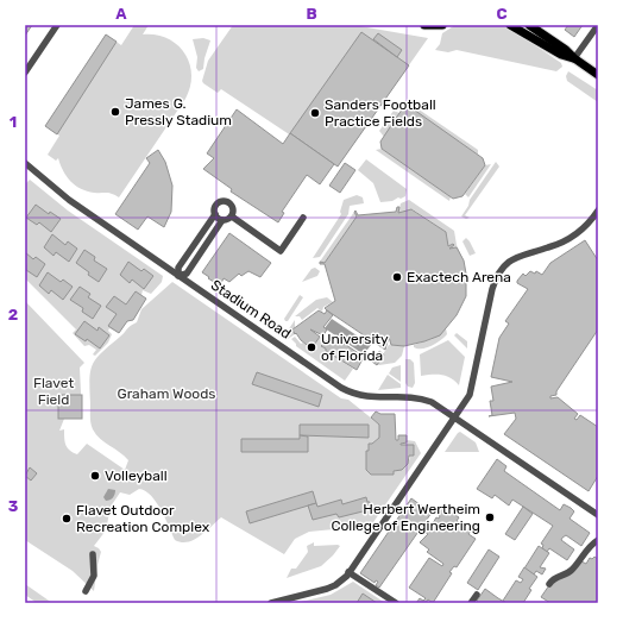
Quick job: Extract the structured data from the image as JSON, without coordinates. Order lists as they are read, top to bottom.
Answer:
{
  "streets": {
    "street": ["Stadium Road"]
  },
  "parks": ["Flavet Field", "Graham Woods"],
  "places": [
    "James G. Pressly Stadium",
    "Sanders Football Practice Fields",
    "Exactech Arena",
    "University of Florida",
    "Volleyball",
    "Herbert Wertheim College of Engineering",
    "Flavet Outdoor Recreation Complex"
  ],
  "grid": {
    "columns": ["A", "B", "C"],
    "rows": ["1", "2", "3"]
  }
}
